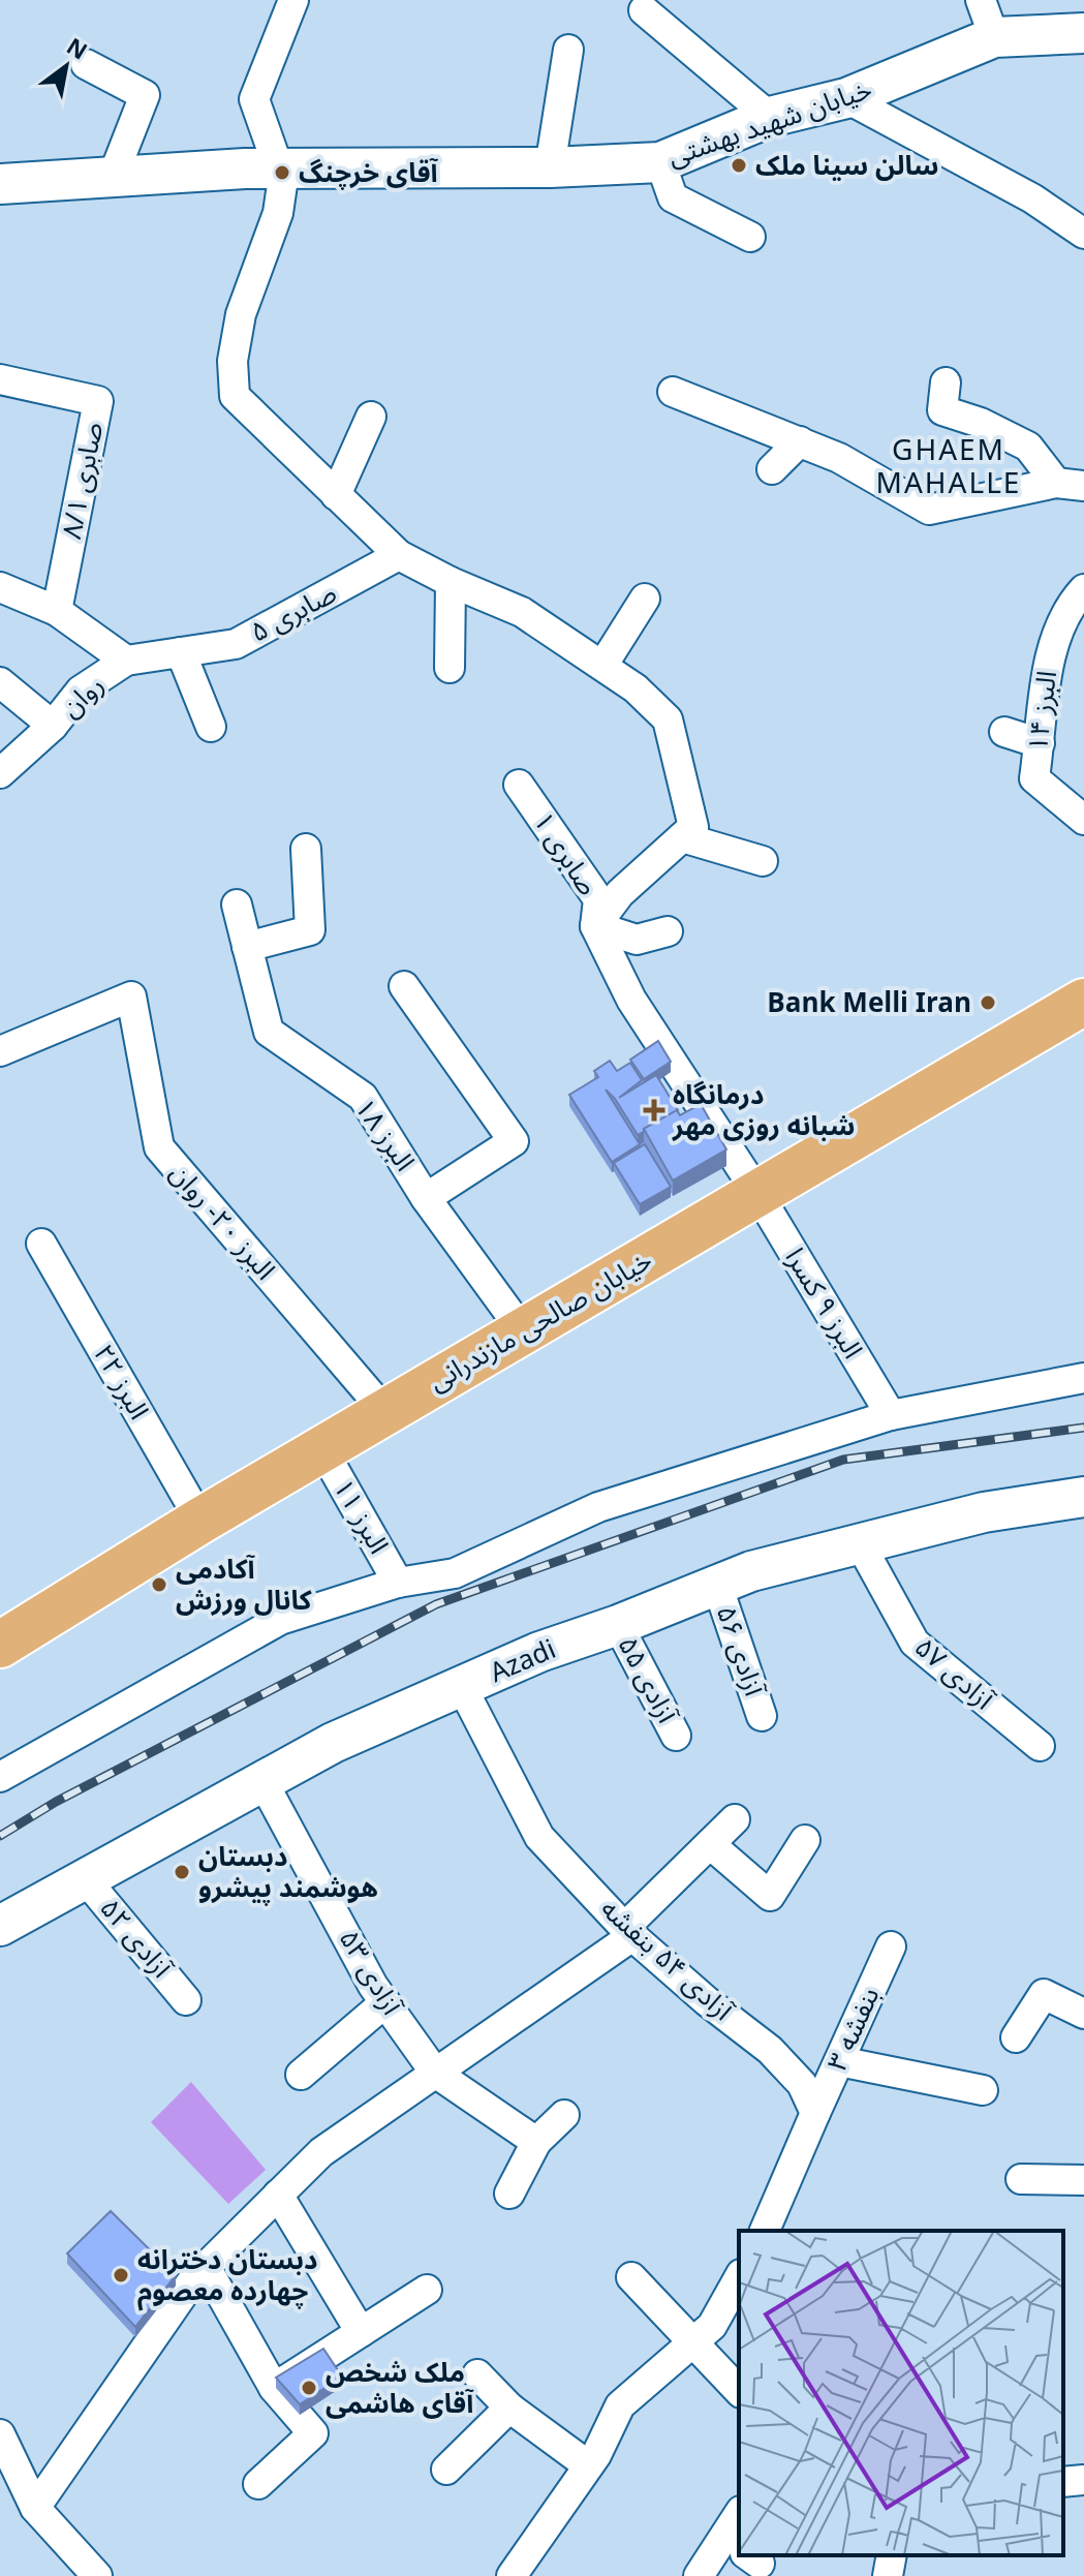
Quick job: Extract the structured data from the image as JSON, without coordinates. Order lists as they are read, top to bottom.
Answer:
{
  "streets": {
    "main road": ["خیابان شهید بهشتی", "خیابان صالحی مازندرانی", "Azadi"],
    "street": [
      "صابری ۸/۱",
      "صابری ۵",
      "روان",
      "البرز ۱۴",
      "صابری ۱",
      "البرز ۱۸",
      "البرز ۲۰- روان",
      "البرز ۹ کسرا",
      "البرز ۲۲",
      "البرز ۱۱",
      "آزادی ۵۶",
      "آزادی ۵۷",
      "آزادی ۵۵",
      "آزادی ۵۲",
      "آزادی ۵۴ بنفشه",
      "آزادی ۵۳",
      "بنفشه ۳"
    ]
  },
  "crossings": [
    ["صابری ۵", "روان"],
    ["صابری ۱", "البرز ۹ کسرا"],
    ["صابری ۱", "خیابان صالحی مازندرانی"],
    ["البرز ۱۸", "خیابان صالحی مازندرانی"],
    ["البرز ۲۰- روان", "خیابان صالحی مازندرانی"],
    ["البرز ۹ کسرا", "خیابان صالحی مازندرانی"],
    ["خیابان صالحی مازندرانی", "البرز ۲۲"],
    ["خیابان صالحی مازندرانی", "البرز ۱۱"],
    ["آزادی ۵۶", "Azadi"],
    ["Azadi", "آزادی ۵۷"],
    ["Azadi", "آزادی ۵۵"],
    ["Azadi", "آزادی ۵۲"],
    ["Azadi", "آزادی ۵۴ بنفشه"],
    ["Azadi", "آزادی ۵۳"],
    ["آزادی ۵۴ بنفشه", "بنفشه ۳"]
  ],
  "districts": ["GHAEM MAHALLE"],
  "places": {
    "other": [
      "سالن سینا ملک",
      "آقای خرچنگ",
      "Bank Melli Iran",
      "آکادمی کانال ورزش",
      "دبستان هوشمند پیشرو",
      "دبستان دخترانه چهارده معصوم",
      "ملک شخص آقای هاشمی"
    ],
    "health": ["درمانگاه شبانه روزی مهر"]
  },
  "north": "top right"
}
